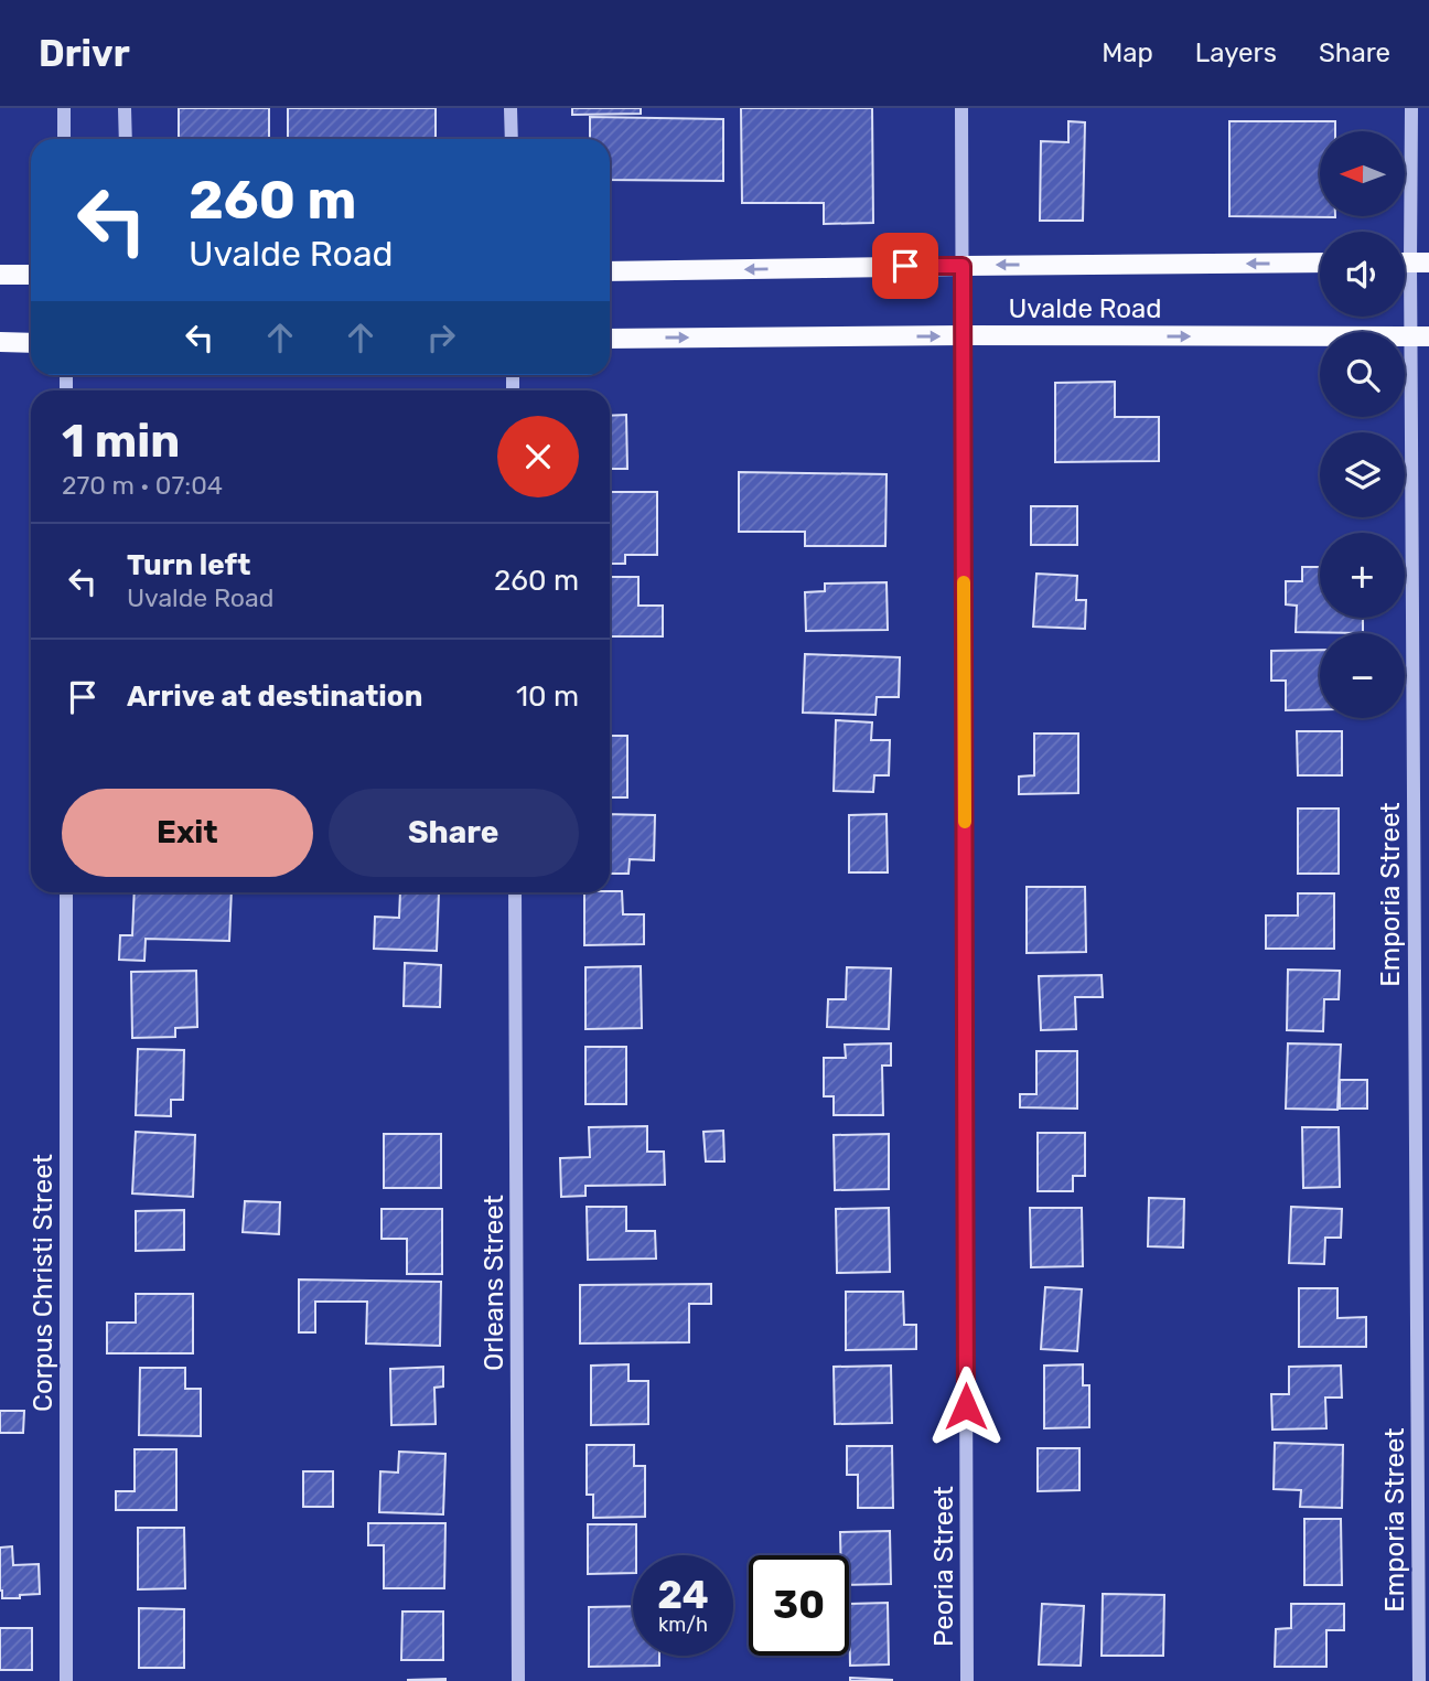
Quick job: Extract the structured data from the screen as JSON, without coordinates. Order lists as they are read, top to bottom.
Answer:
{
  "streets": {
    "main road": ["Uvalde Road"],
    "street": [
      "Emporia Street",
      "Corpus Christi Street",
      "Orleans Street",
      "Peoria Street"
    ]
  },
  "crossings": [
    ["Uvalde Road", "Emporia Street"],
    ["Uvalde Road", "Peoria Street"]
  ],
  "north": "left",
  "page": {
    "header": "Drivr",
    "nav": ["Map", "Layers", "Share"],
    "map_buttons": ["+", "−"],
    "turn": ["260 m", "Uvalde Road"],
    "heading": ["1 min", "270 m · 07:04"],
    "list": [
      {
        "name": "Turn left",
        "note": "Uvalde Road",
        "value": "260 m"
      },
      {
        "name": "Arrive at destination",
        "value": "10 m"
      }
    ],
    "buttons": ["Exit", "Share"],
    "speed": "24 km/h",
    "limit": "30"
  }
}
